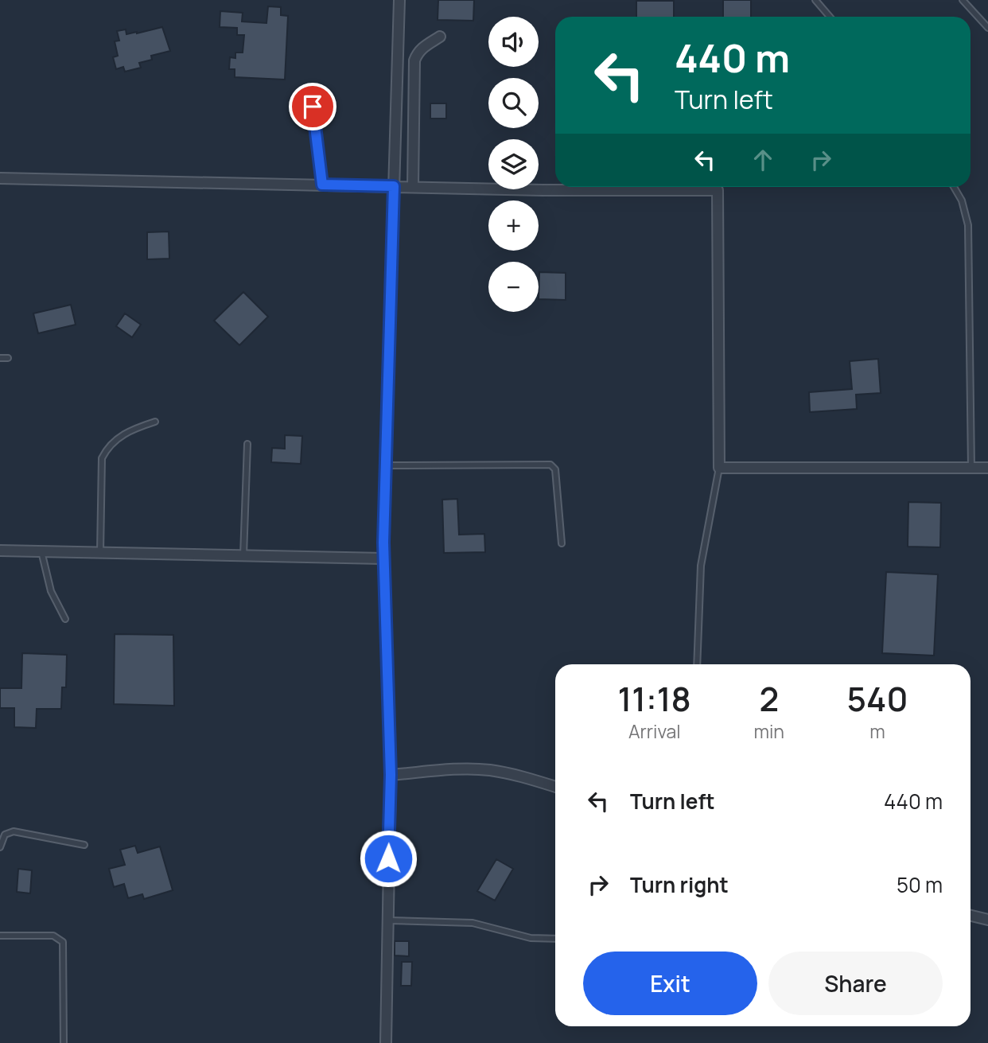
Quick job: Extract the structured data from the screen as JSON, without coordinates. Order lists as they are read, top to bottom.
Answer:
{
  "page": {
    "map_buttons": ["+", "−"],
    "turn": ["440 m", "Turn left"],
    "eta": [
      "11:18",
      "Arrival",
      "2",
      "min",
      "540",
      "m"
    ],
    "list": [
      {
        "name": "Turn left",
        "value": "440 m"
      },
      {
        "name": "Turn right",
        "value": "50 m"
      }
    ],
    "buttons": ["Exit", "Share"]
  }
}
